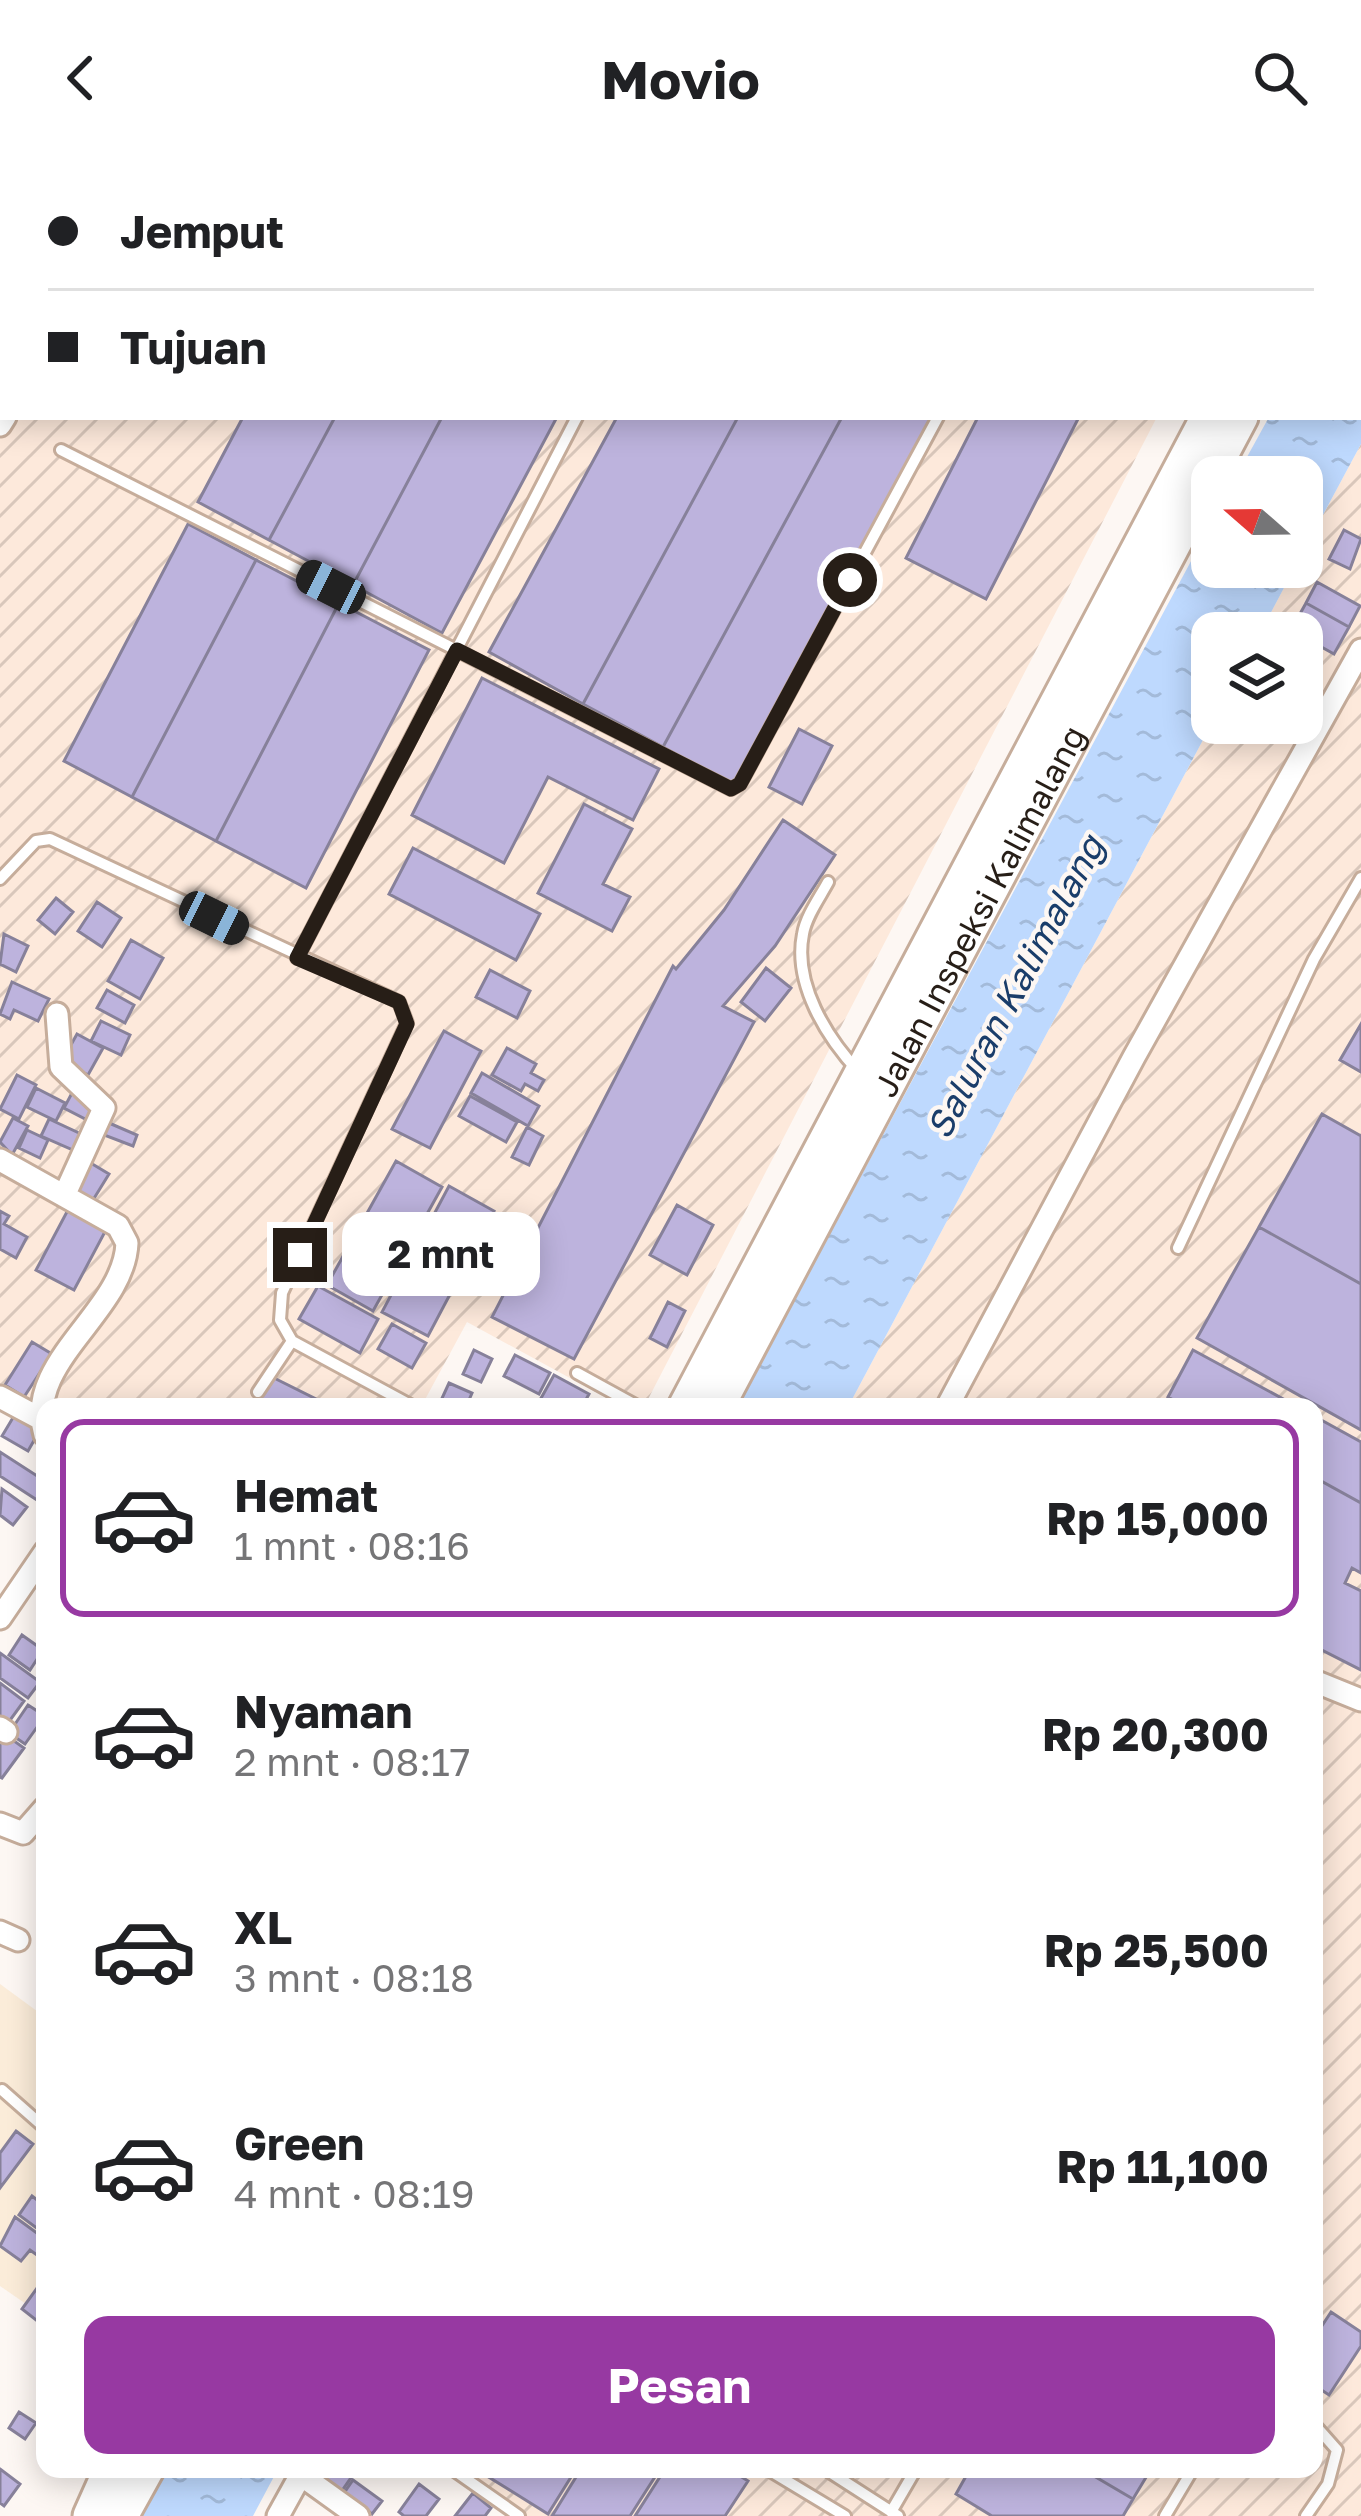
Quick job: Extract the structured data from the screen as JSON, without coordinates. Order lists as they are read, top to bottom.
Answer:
{
  "streets": {
    "main road": ["Jalan Inspeksi Kalimalang"]
  },
  "water": ["Saluran Kalimalang"],
  "north": "left",
  "page": {
    "header": "Movio",
    "banner": ["Jemput", "Tujuan"],
    "bubble": "2 mnt",
    "list": [
      {
        "name": "Hemat",
        "note": "1 mnt · 08:16",
        "value": "Rp 15,000"
      },
      {
        "name": "Nyaman",
        "note": "2 mnt · 08:17",
        "value": "Rp 20,300"
      },
      {
        "name": "XL",
        "note": "3 mnt · 08:18",
        "value": "Rp 25,500"
      },
      {
        "name": "Green",
        "note": "4 mnt · 08:19",
        "value": "Rp 11,100"
      }
    ],
    "buttons": "Pesan"
  }
}
